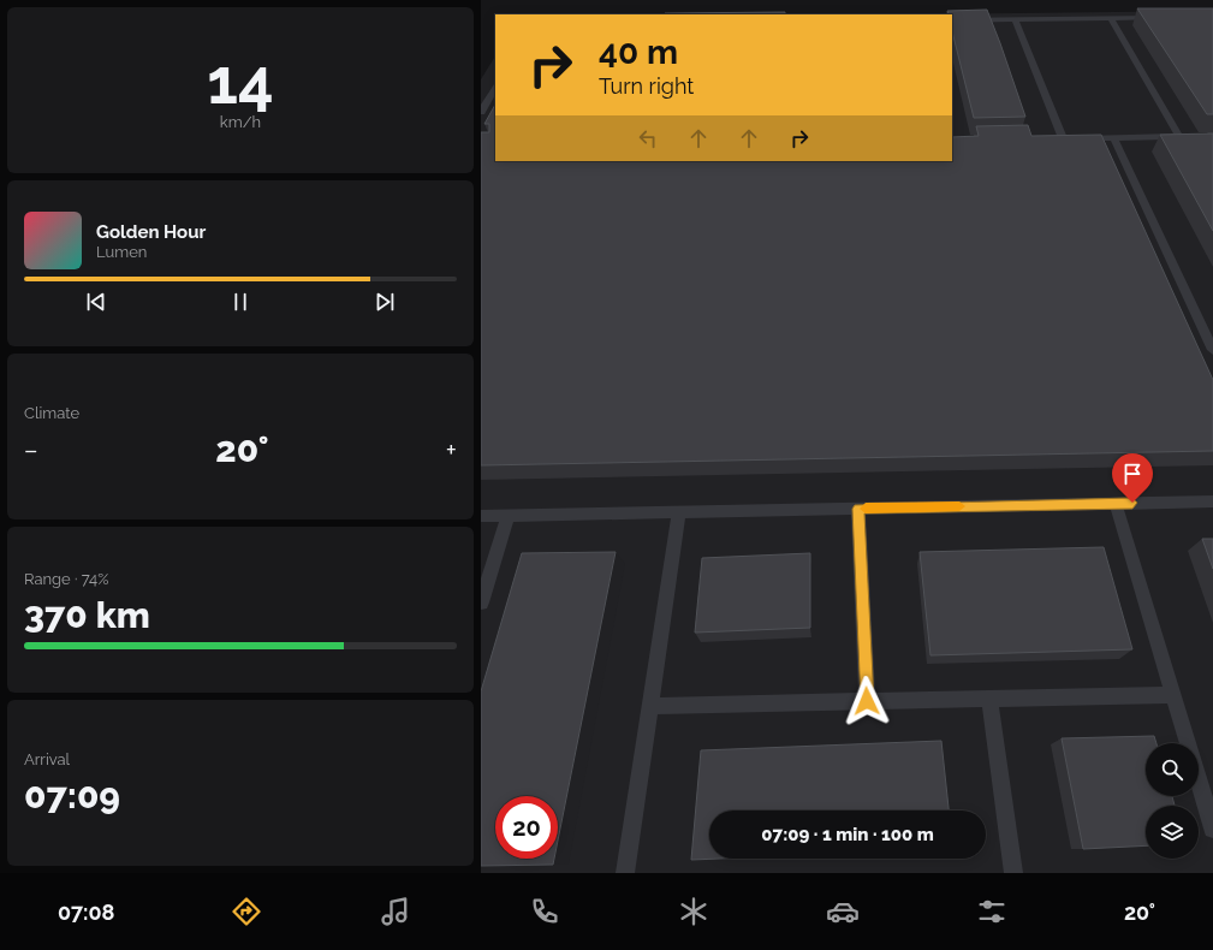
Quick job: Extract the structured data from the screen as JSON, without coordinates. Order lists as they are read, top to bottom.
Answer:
{
  "page": {
    "tile": [
      ["14", "km/h"],
      "Climate",
      ["Range · 74%", "370 km"],
      ["Arrival", "07:09"]
    ],
    "turn": ["40 m", "Turn right"],
    "song": ["Golden Hour", "Lumen"],
    "heat": ["−", "20°", "+"],
    "limit": "20",
    "trip": "07:09 · 1 min · 100 m",
    "tabs": ["07:08", "20°"]
  }
}
